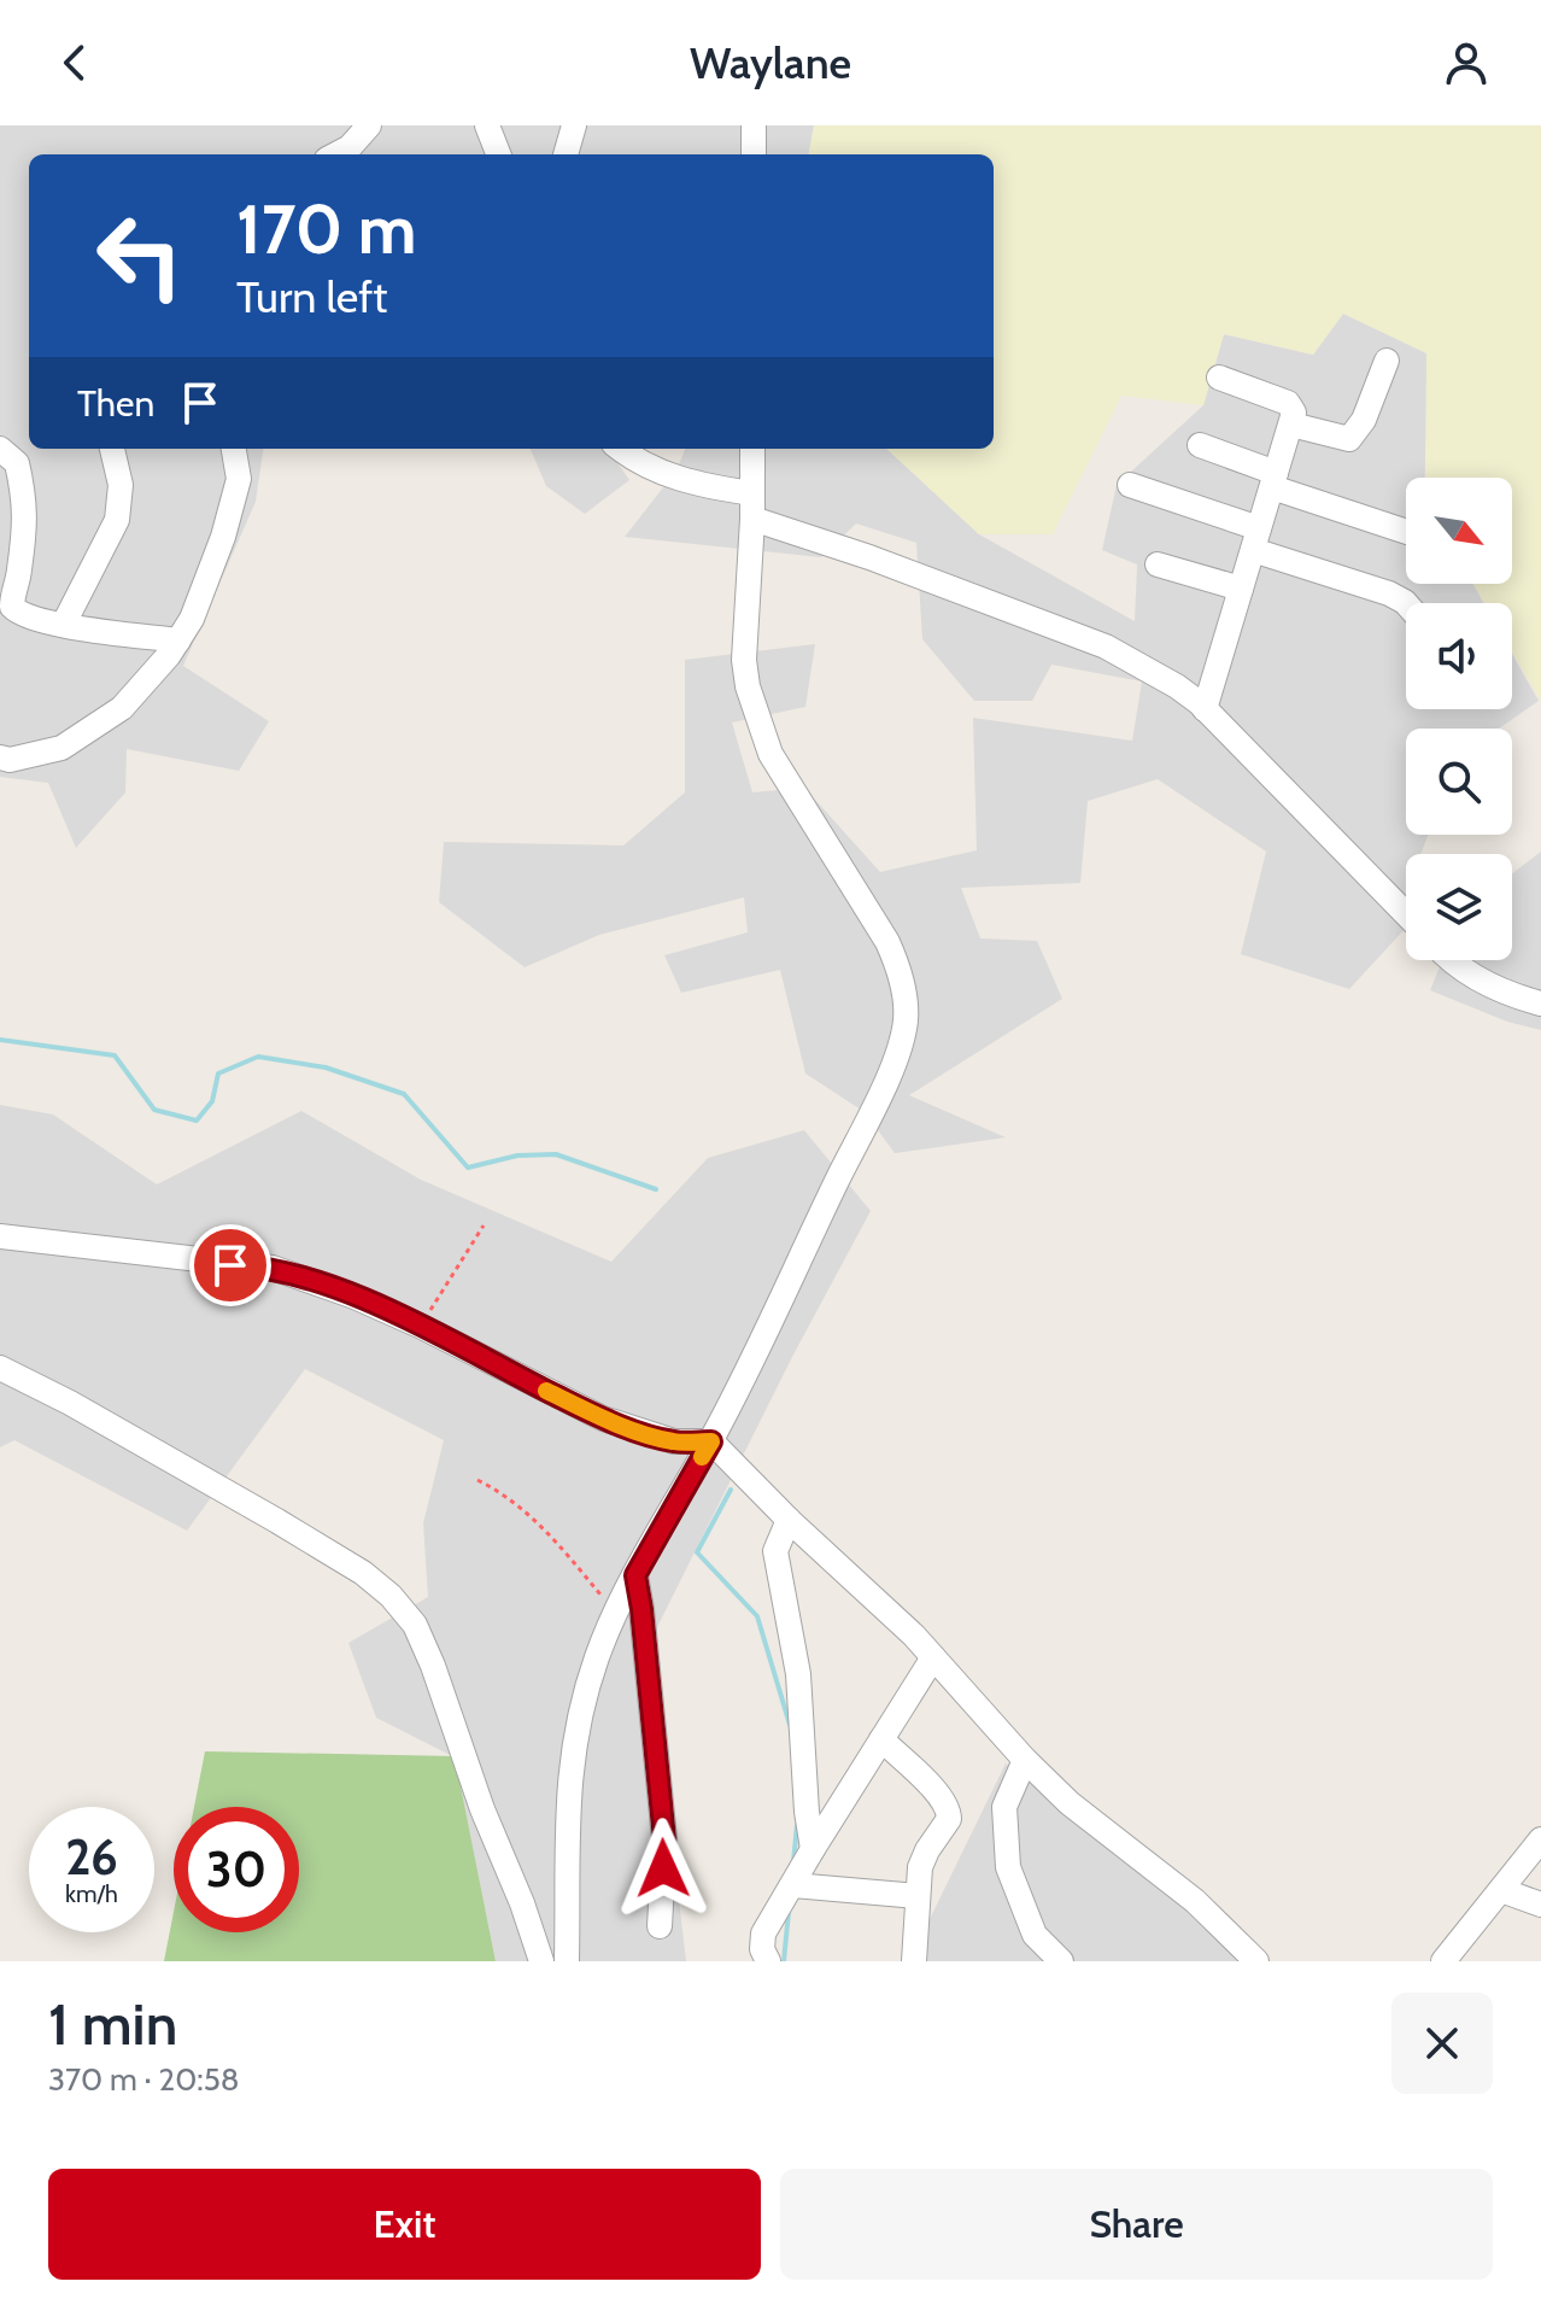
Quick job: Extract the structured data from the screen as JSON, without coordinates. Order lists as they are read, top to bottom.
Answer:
{
  "north": "bottom right",
  "page": {
    "header": "Waylane",
    "turn": ["170 m", "Turn left"],
    "then": "Then",
    "speed": "26 km/h",
    "limit": "30",
    "heading": ["1 min", "370 m · 20:58"],
    "buttons": ["Exit", "Share"]
  }
}
